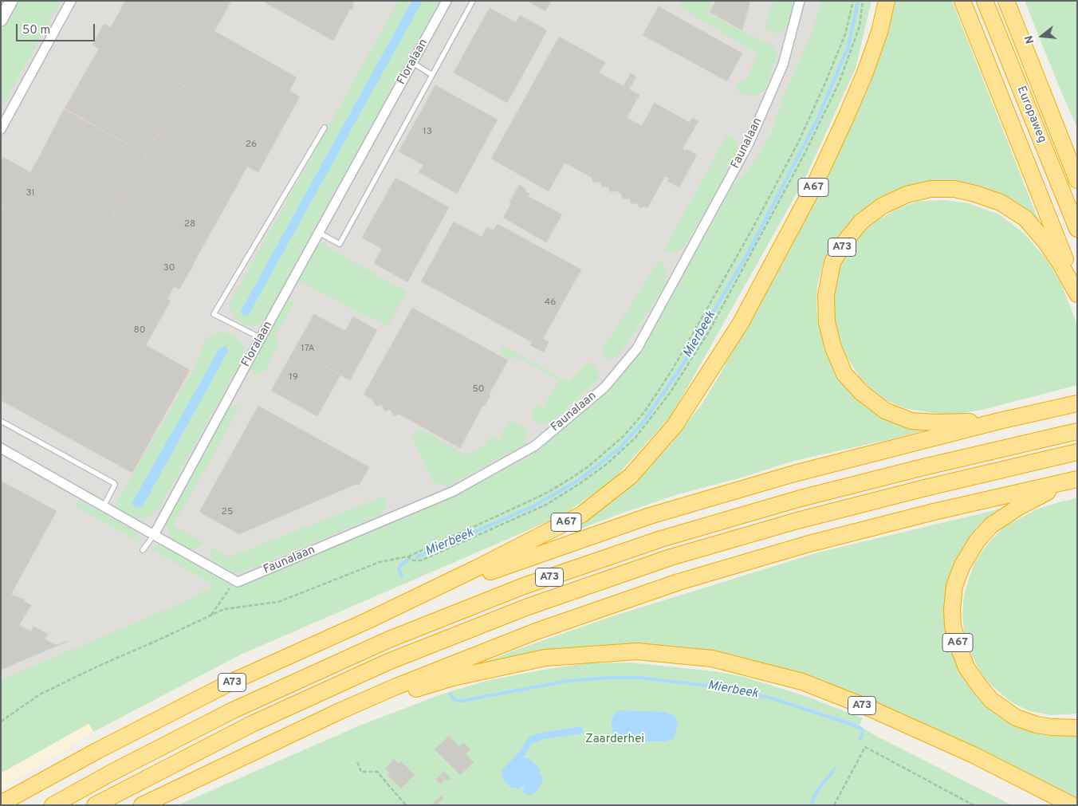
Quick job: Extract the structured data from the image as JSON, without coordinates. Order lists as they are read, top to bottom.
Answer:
{
  "streets": {
    "highway": ["Europaweg", "A67", "A73"],
    "street": ["Floralaan", "Faunalaan"]
  },
  "crossings": [
    ["A67", "A73"]
  ],
  "water": ["Mierbeek"],
  "parks": ["Zaarderhei"],
  "house_numbers": [
    "13",
    "26",
    "31",
    "28",
    "30",
    "46",
    "80",
    "17A",
    "19",
    "50",
    "25"
  ],
  "scale_bar": "50 m",
  "north": "left"
}
